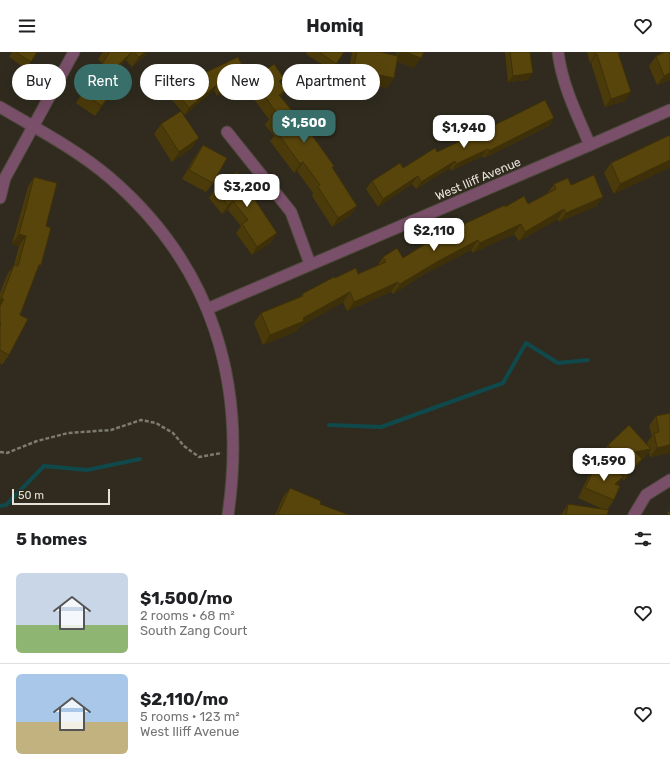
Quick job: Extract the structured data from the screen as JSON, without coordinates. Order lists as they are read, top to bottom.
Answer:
{
  "streets": {
    "street": ["West Iliff Avenue"]
  },
  "scale_bar": "50 m",
  "page": {
    "header": "Homiq",
    "chip": [
      "Buy",
      "Rent",
      "Filters",
      "New",
      "Apartment"
    ],
    "price": [
      "$1,500",
      "$1,940",
      "$3,200",
      "$2,110",
      "$1,590"
    ],
    "scale": "50 m",
    "heading": "5 homes",
    "list": [
      {
        "name": "$1,500/mo",
        "note": "2 rooms · 68 m² · South Zang Court"
      },
      {
        "name": "$2,110/mo",
        "note": "5 rooms · 123 m² · West Iliff Avenue"
      }
    ]
  }
}
